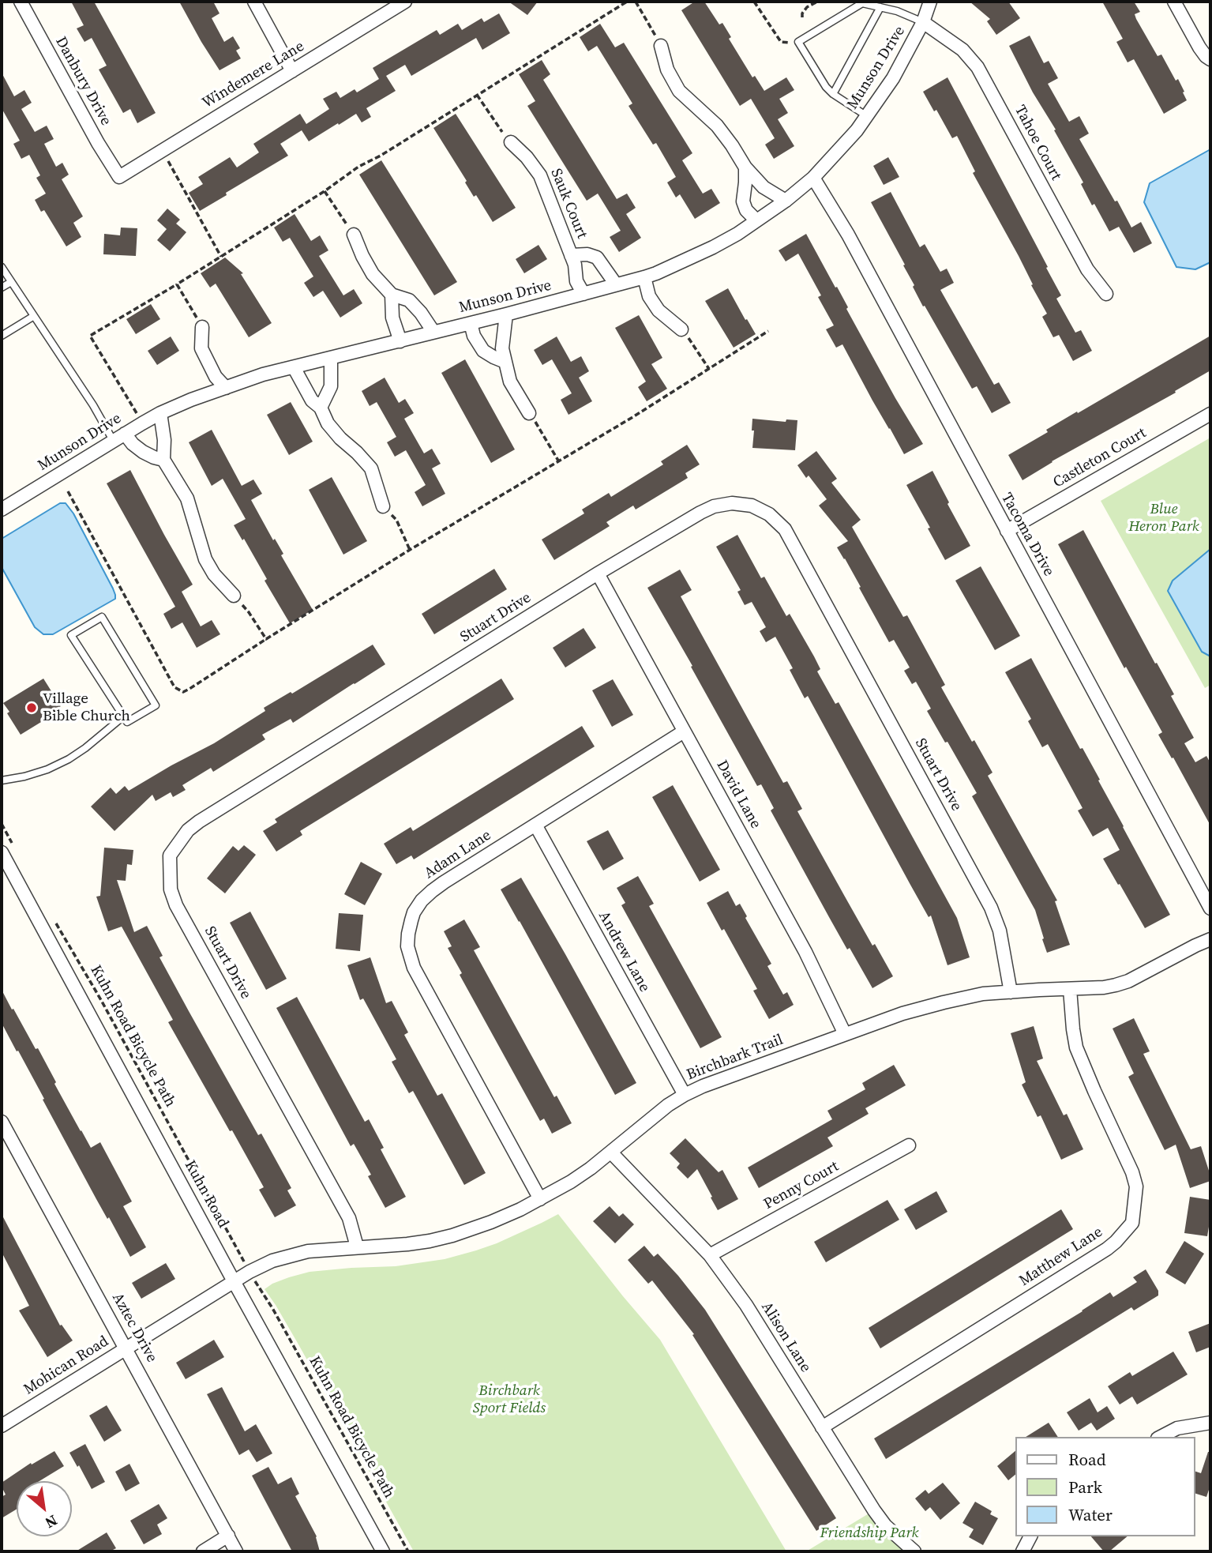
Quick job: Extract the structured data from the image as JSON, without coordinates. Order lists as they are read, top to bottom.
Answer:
{
  "streets": {
    "street": [
      "Munson Drive",
      "Windemere Lane",
      "Danbury Drive",
      "Tahoe Court",
      "Sauk Court",
      "Castleton Court",
      "Tacoma Drive",
      "Stuart Drive",
      "David Lane",
      "Adam Lane",
      "Andrew Lane",
      "Birchbark Trail",
      "Penny Court",
      "Kuhn Road",
      "Matthew Lane",
      "Aztec Drive",
      "Alison Lane",
      "Mohican Road"
    ],
    "path": ["Kuhn Road Bicycle Path"]
  },
  "crossings": [
    ["Munson Drive", "Tahoe Court"],
    ["Munson Drive", "Sauk Court"],
    ["Munson Drive", "Tacoma Drive"],
    ["Windemere Lane", "Danbury Drive"],
    ["Castleton Court", "Tacoma Drive"],
    ["Stuart Drive", "David Lane"],
    ["Stuart Drive", "Birchbark Trail"],
    ["David Lane", "Adam Lane"],
    ["David Lane", "Birchbark Trail"],
    ["Adam Lane", "Andrew Lane"],
    ["Adam Lane", "Birchbark Trail"],
    ["Andrew Lane", "Birchbark Trail"],
    ["Birchbark Trail", "Kuhn Road"],
    ["Birchbark Trail", "Matthew Lane"],
    ["Birchbark Trail", "Alison Lane"],
    ["Birchbark Trail", "Mohican Road"],
    ["Penny Court", "Alison Lane"],
    ["Kuhn Road", "Mohican Road"],
    ["Matthew Lane", "Alison Lane"],
    ["Aztec Drive", "Mohican Road"]
  ],
  "parks": ["Blue Heron Park", "Birchbark Sport Fields", "Friendship Park"],
  "places": ["Village Bible Church"],
  "legend": ["Road", "Park", "Water"],
  "north": "bottom right"
}
